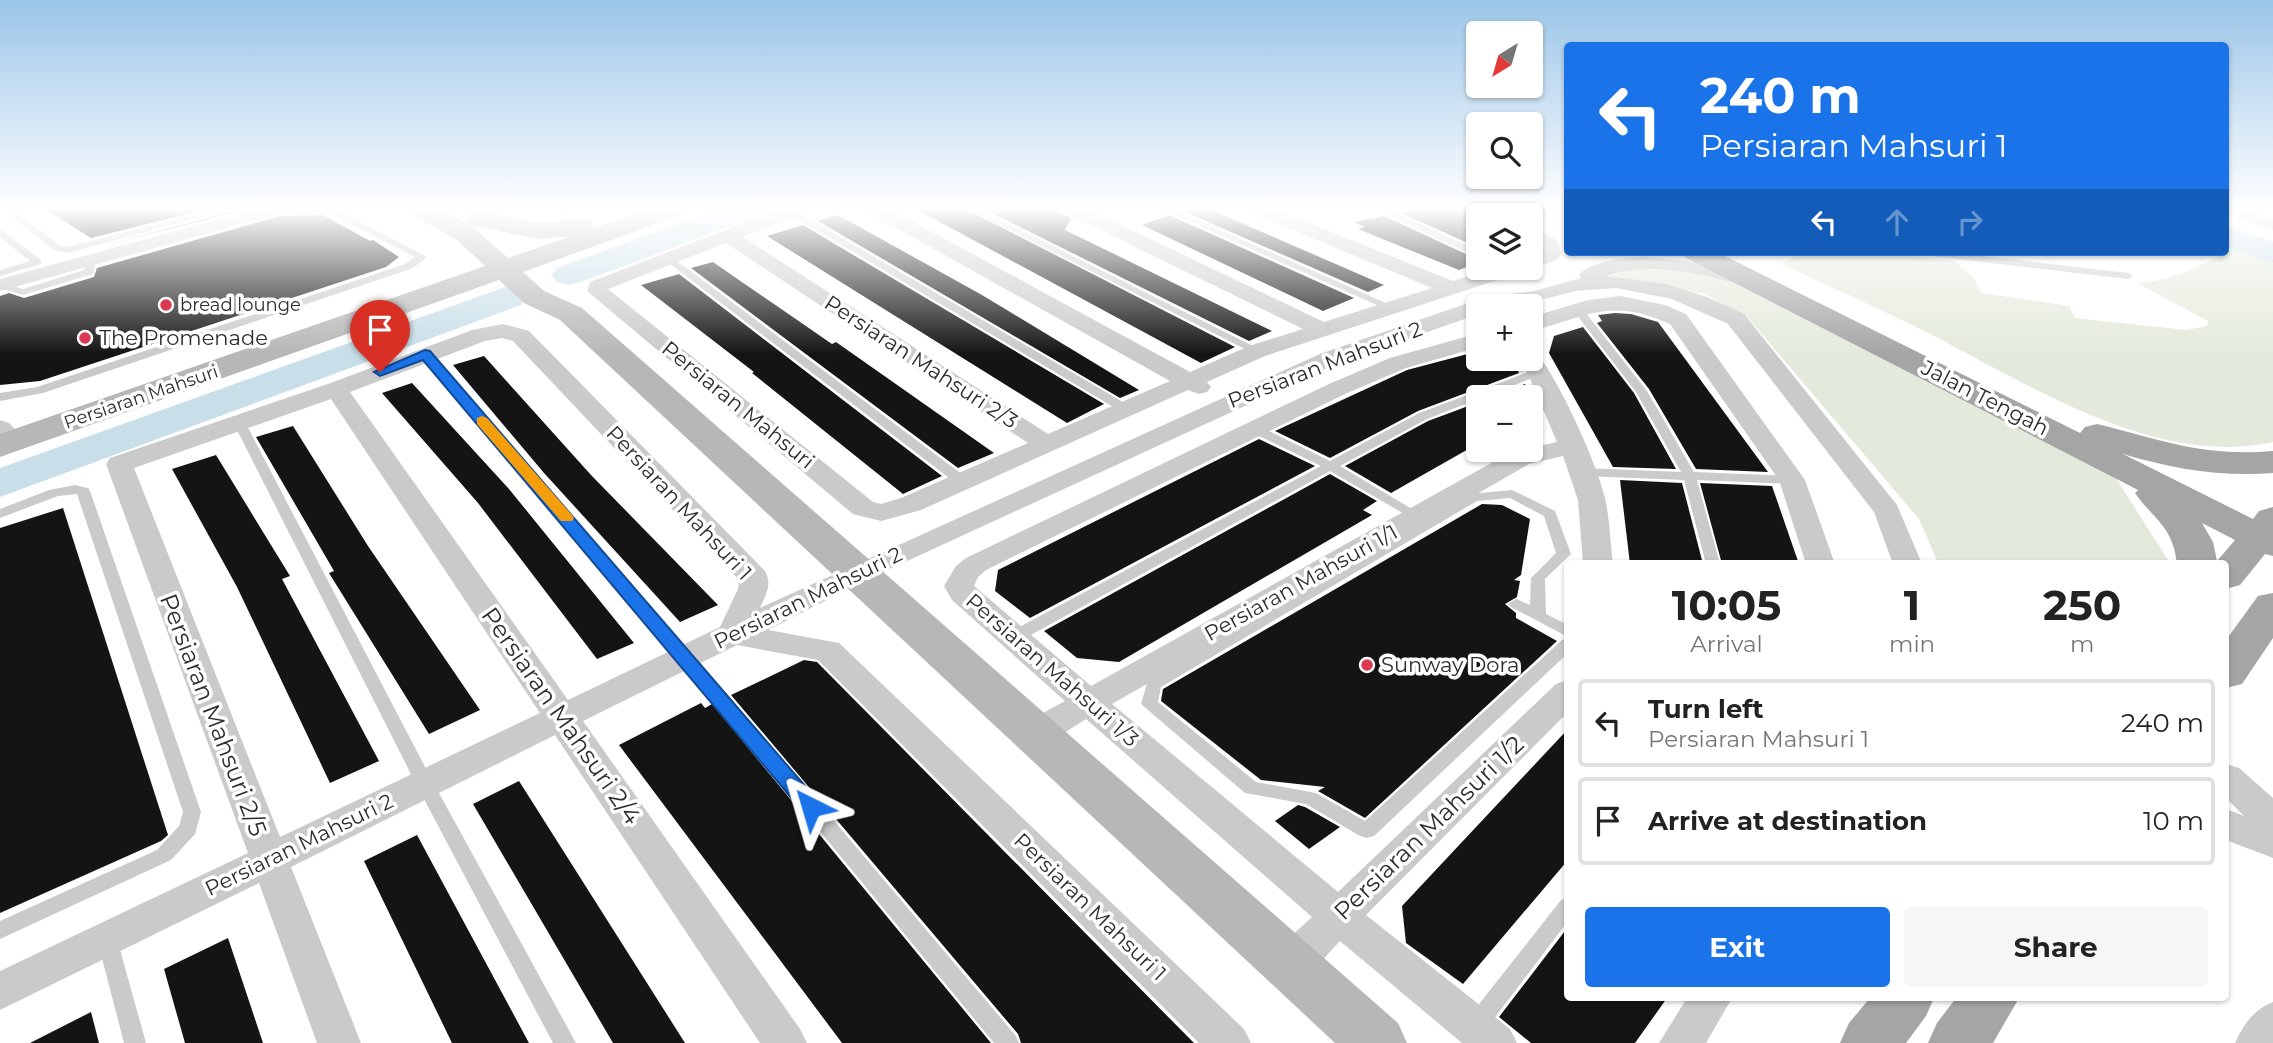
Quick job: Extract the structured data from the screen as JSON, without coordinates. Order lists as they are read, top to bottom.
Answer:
{
  "streets": {
    "main road": ["Jalan Tengah"],
    "street": [
      "Persiaran Mahsuri 2/3",
      "Persiaran Mahsuri 2",
      "Persiaran Mahsuri",
      "Persiaran Mahsuri 1",
      "Persiaran Mahsuri 1/1",
      "Persiaran Mahsuri 1/3",
      "Persiaran Mahsuri 2/5",
      "Persiaran Mahsuri 2/4",
      "Persiaran Mahsuri 1/2"
    ]
  },
  "crossings": [
    ["Persiaran Mahsuri 2", "Persiaran Mahsuri 1"],
    ["Persiaran Mahsuri 2", "Persiaran Mahsuri 2/5"],
    ["Persiaran Mahsuri 2", "Persiaran Mahsuri 2/4"],
    ["Persiaran Mahsuri 1", "Persiaran Mahsuri 2/5"],
    ["Persiaran Mahsuri 1", "Persiaran Mahsuri 2/4"],
    ["Persiaran Mahsuri 1/1", "Persiaran Mahsuri 1/3"],
    ["Persiaran Mahsuri 1/3", "Persiaran Mahsuri 1/2"]
  ],
  "places": ["bread lounge", "The Promenade", "Sunway Dora"],
  "north": "bottom left",
  "page": {
    "map_buttons": ["+", "−"],
    "turn": ["240 m", "Persiaran Mahsuri 1"],
    "eta": [
      "10:05",
      "Arrival",
      "1",
      "min",
      "250",
      "m"
    ],
    "list": [
      {
        "name": "Turn left",
        "note": "Persiaran Mahsuri 1",
        "value": "240 m"
      },
      {
        "name": "Arrive at destination",
        "value": "10 m"
      }
    ],
    "buttons": ["Exit", "Share"]
  }
}
